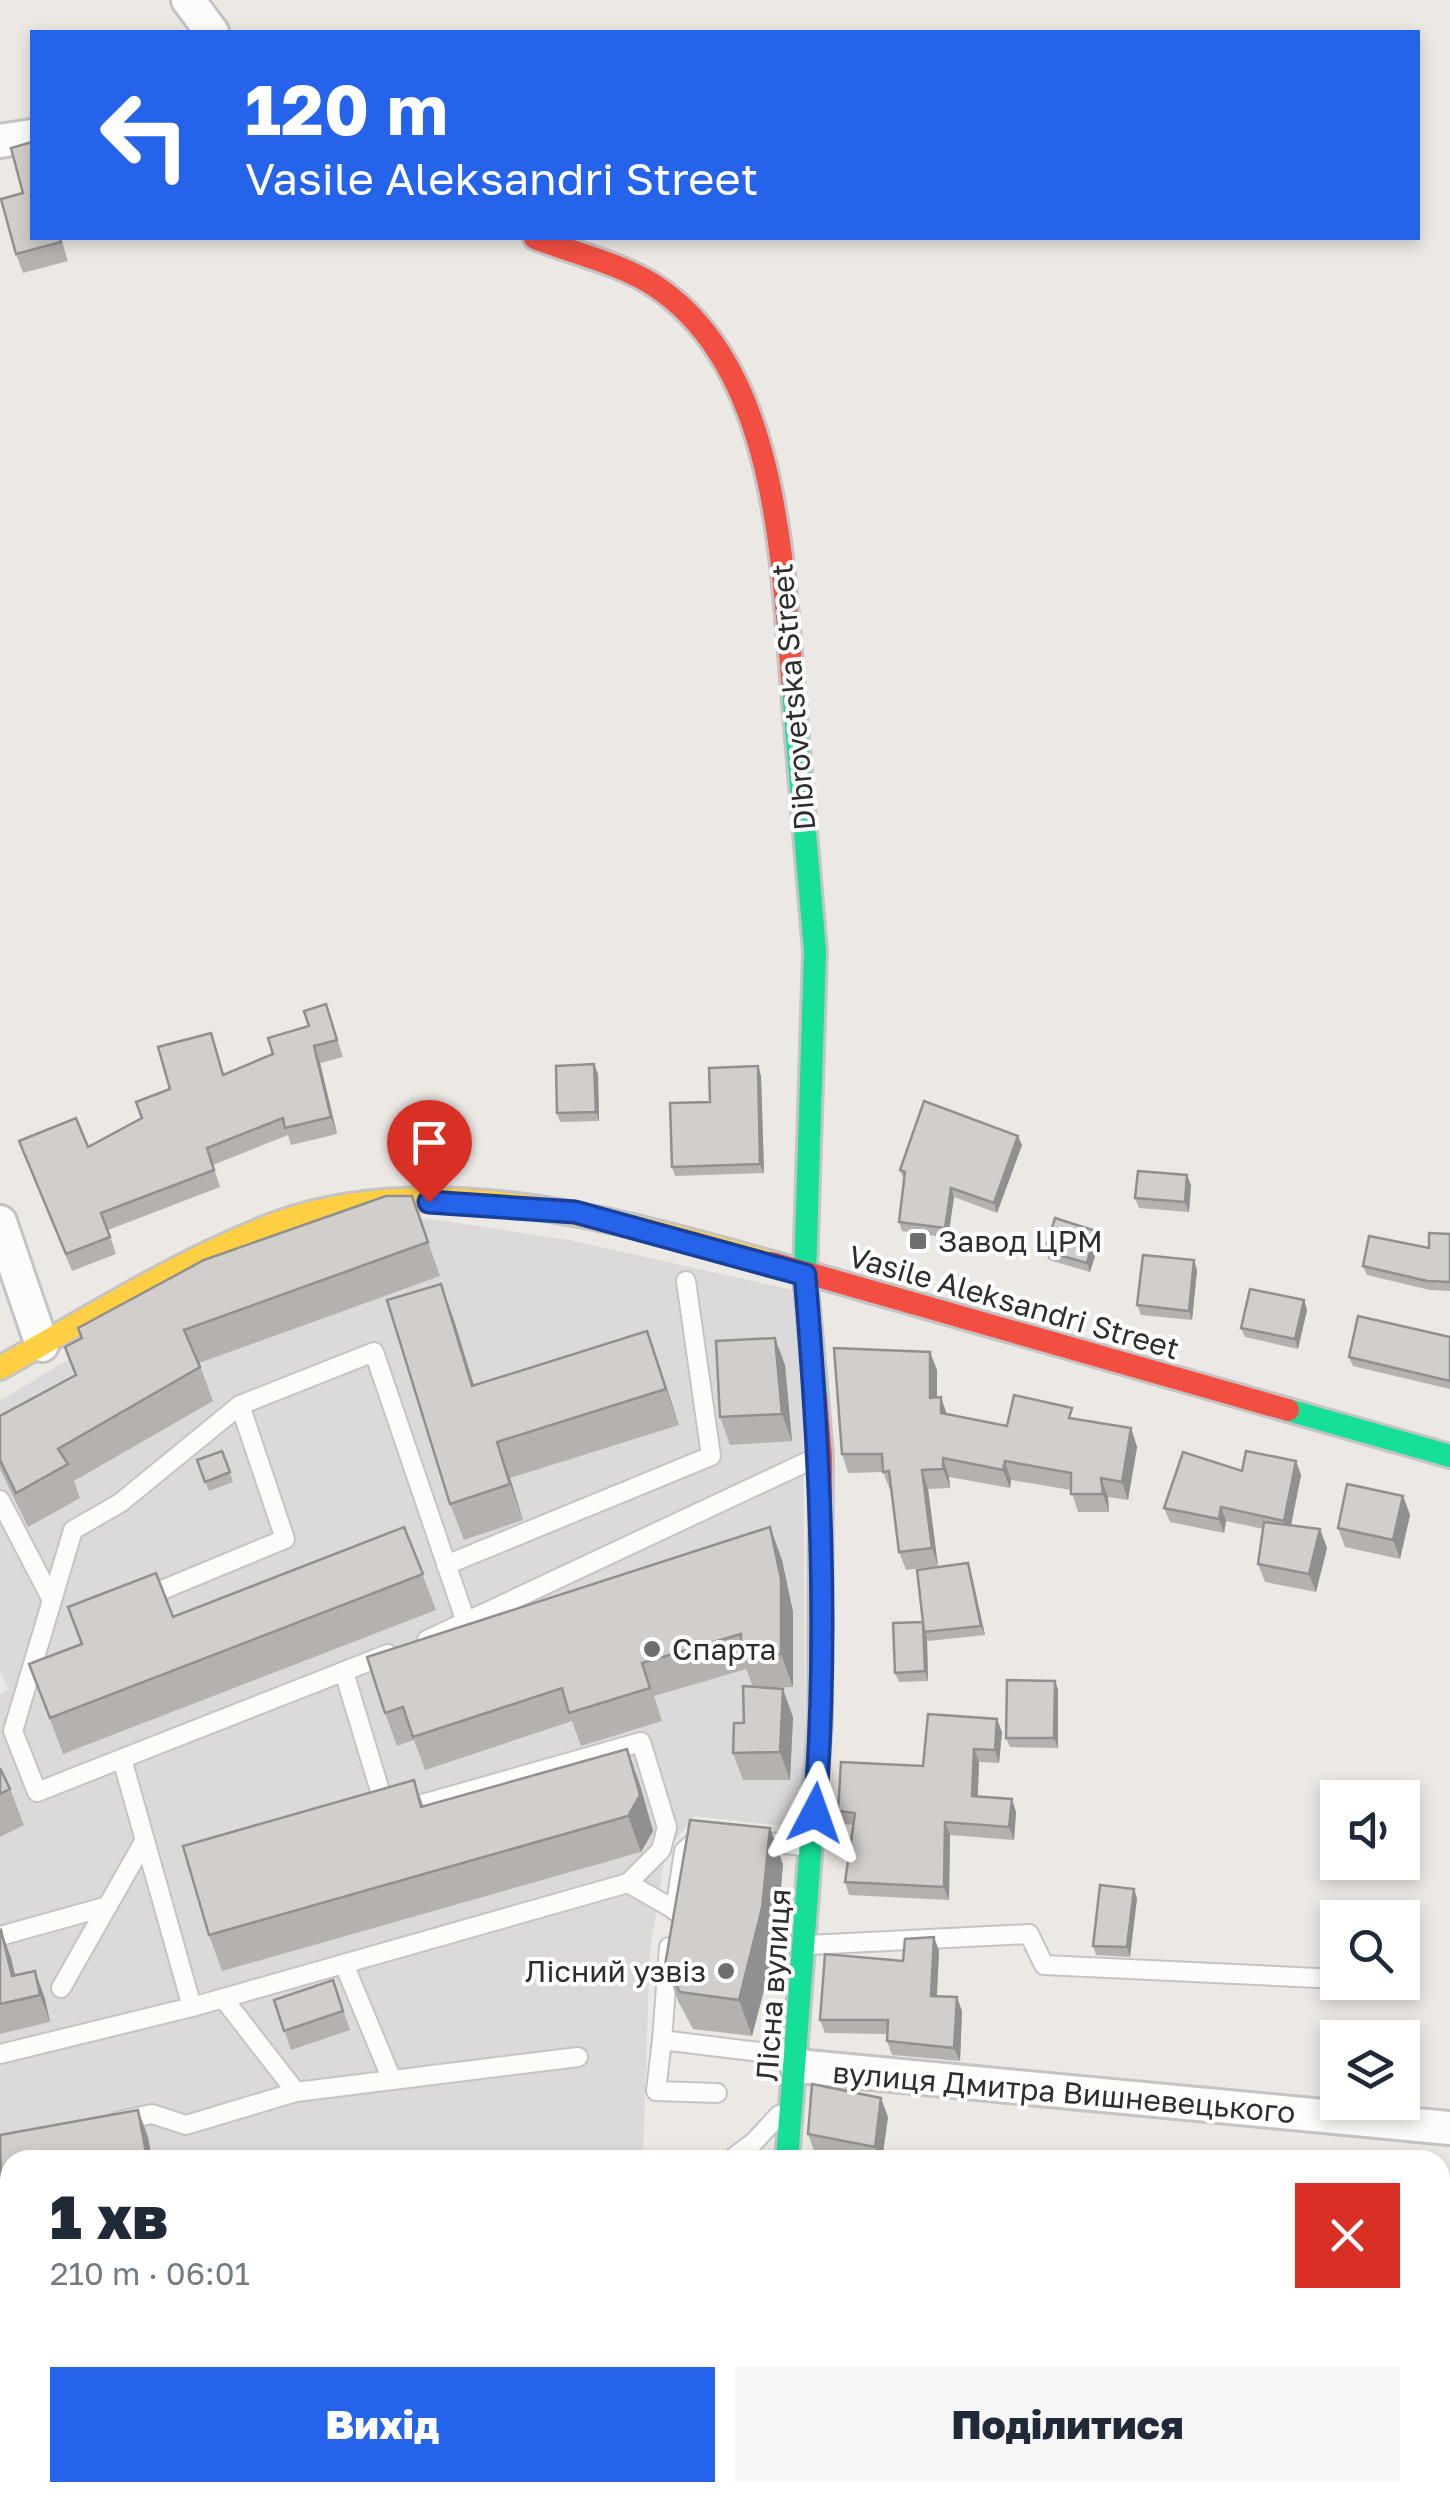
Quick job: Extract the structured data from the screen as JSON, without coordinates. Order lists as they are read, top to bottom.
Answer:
{
  "streets": {
    "street": [
      "Dibrovetska Street",
      "Vasile Aleksandri Street",
      "Лісна вулиця",
      "вулиця Дмитра Вишневецького"
    ]
  },
  "crossings": [
    ["Dibrovetska Street", "Vasile Aleksandri Street"],
    ["Dibrovetska Street", "Лісна вулиця"],
    ["Vasile Aleksandri Street", "Лісна вулиця"],
    ["Лісна вулиця", "вулиця Дмитра Вишневецького"]
  ],
  "places": {
    "transit": ["Завод ЦРМ"],
    "other": ["Спарта", "Лісний узвіз"]
  },
  "page": {
    "turn": ["120 m", "Vasile Aleksandri Street"],
    "heading": ["1 хв", "210 m · 06:01"],
    "buttons": ["Вихід", "Поділитися"]
  }
}
